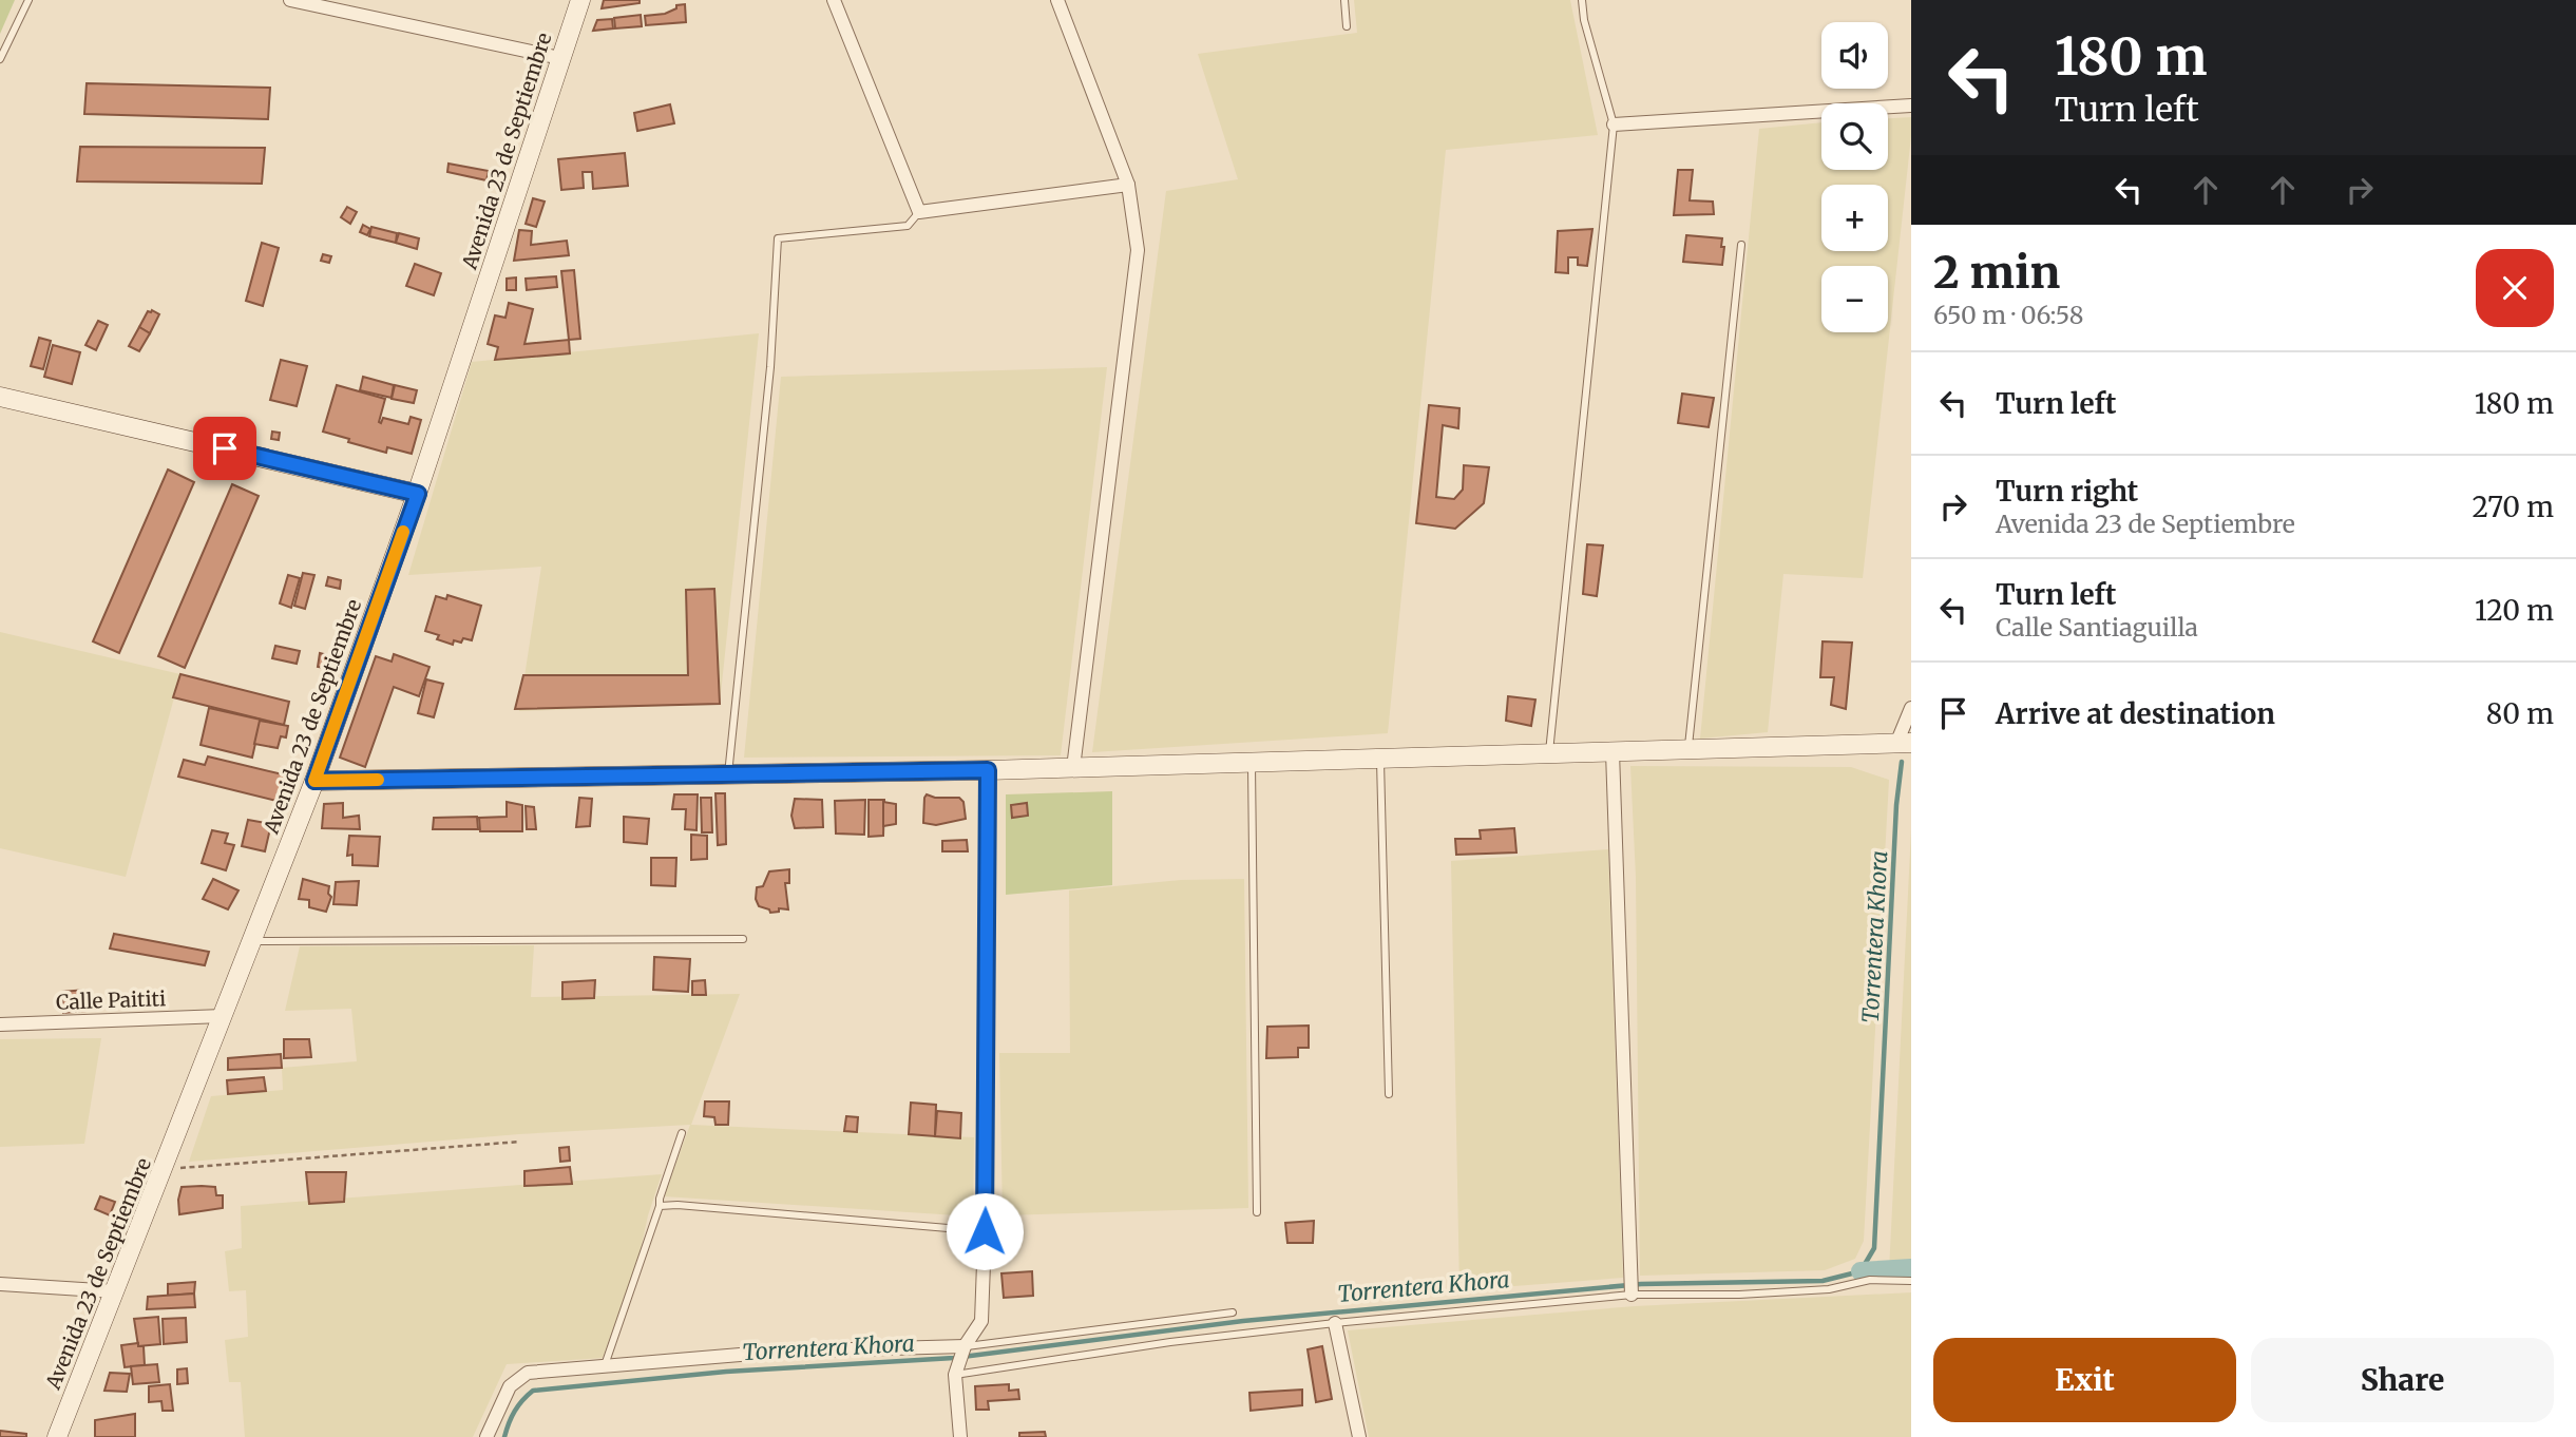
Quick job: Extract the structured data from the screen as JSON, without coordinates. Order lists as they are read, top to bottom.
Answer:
{
  "streets": {
    "street": ["Avenida 23 de Septiembre", "Calle Paititi"]
  },
  "crossings": [
    ["Avenida 23 de Septiembre", "Calle Paititi"]
  ],
  "water": ["Torrentera Khora"],
  "page": {
    "turn": ["180 m", "Turn left"],
    "map_buttons": ["+", "−"],
    "heading": ["2 min", "650 m · 06:58"],
    "list": [
      {
        "name": "Turn left",
        "value": "180 m"
      },
      {
        "name": "Turn right",
        "note": "Avenida 23 de Septiembre",
        "value": "270 m"
      },
      {
        "name": "Turn left",
        "note": "Calle Santiaguilla",
        "value": "120 m"
      },
      {
        "name": "Arrive at destination",
        "value": "80 m"
      }
    ],
    "buttons": ["Exit", "Share"]
  }
}
